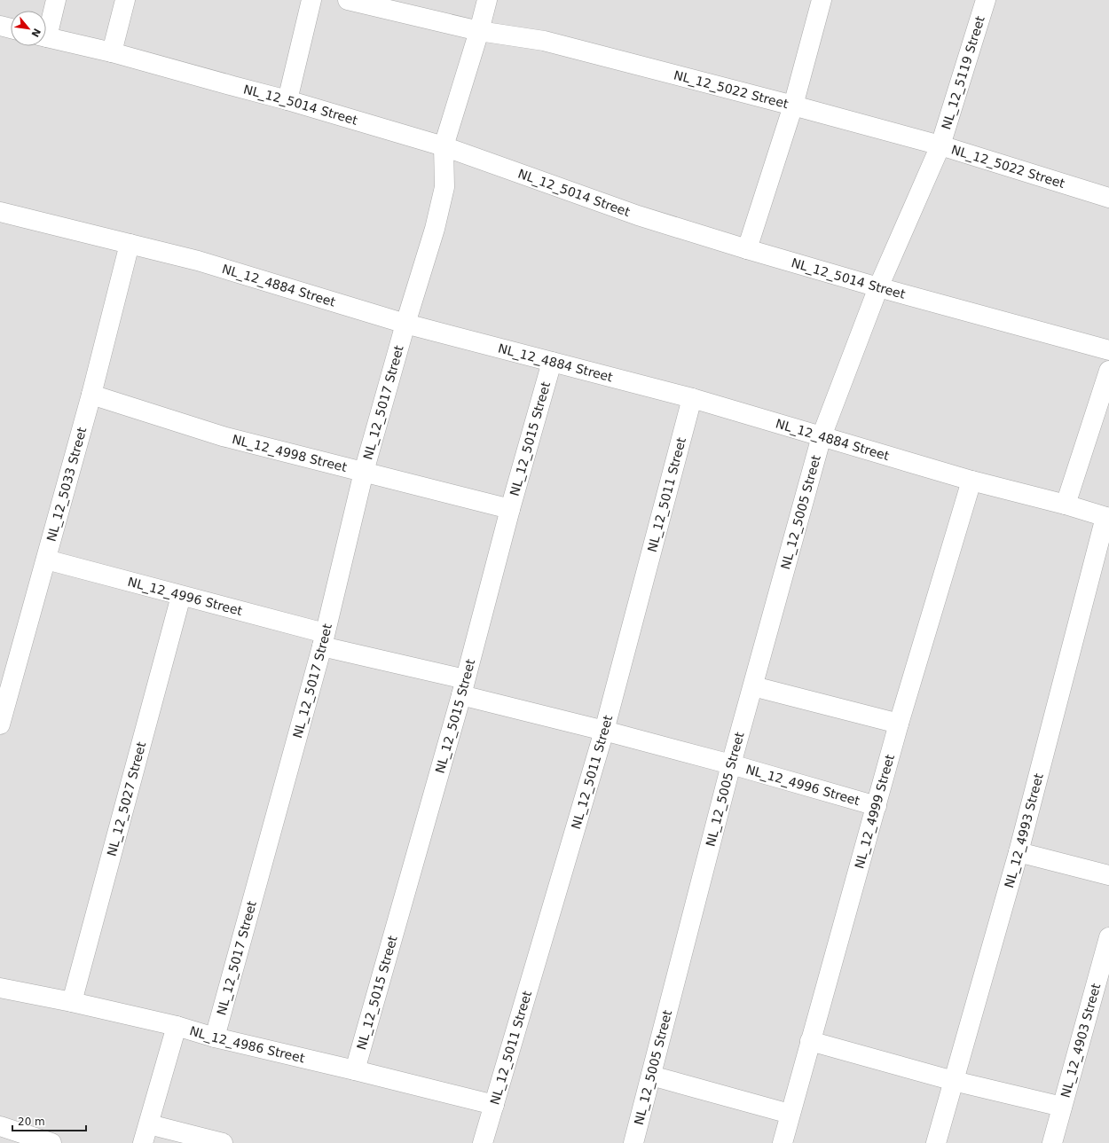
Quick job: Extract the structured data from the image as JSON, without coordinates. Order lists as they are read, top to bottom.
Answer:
{
  "streets": {
    "street": [
      "NL_12_5119 Street",
      "NL_12_5022 Street",
      "NL_12_5014 Street",
      "NL_12_4884 Street",
      "NL_12_5017 Street",
      "NL_12_5015 Street",
      "NL_12_4998 Street",
      "NL_12_5033 Street",
      "NL_12_5011 Street",
      "NL_12_5005 Street",
      "NL_12_4996 Street",
      "NL_12_5027 Street",
      "NL_12_4999 Street",
      "NL_12_4993 Street",
      "NL_12_4903 Street",
      "NL_12_4986 Street"
    ]
  },
  "crossings": [
    ["NL_12_5119 Street", "NL_12_5022 Street"],
    ["NL_12_5119 Street", "NL_12_5014 Street"],
    ["NL_12_5119 Street", "NL_12_5005 Street"],
    ["NL_12_5022 Street", "NL_12_5017 Street"],
    ["NL_12_5014 Street", "NL_12_5017 Street"],
    ["NL_12_5014 Street", "NL_12_5005 Street"],
    ["NL_12_4884 Street", "NL_12_5017 Street"],
    ["NL_12_4884 Street", "NL_12_5015 Street"],
    ["NL_12_4884 Street", "NL_12_5033 Street"],
    ["NL_12_4884 Street", "NL_12_5011 Street"],
    ["NL_12_4884 Street", "NL_12_5005 Street"],
    ["NL_12_4884 Street", "NL_12_4999 Street"],
    ["NL_12_4884 Street", "NL_12_4993 Street"],
    ["NL_12_5017 Street", "NL_12_4998 Street"],
    ["NL_12_5017 Street", "NL_12_4996 Street"],
    ["NL_12_5017 Street", "NL_12_4986 Street"],
    ["NL_12_5015 Street", "NL_12_4998 Street"],
    ["NL_12_5015 Street", "NL_12_4996 Street"],
    ["NL_12_5015 Street", "NL_12_4986 Street"],
    ["NL_12_4998 Street", "NL_12_5033 Street"],
    ["NL_12_5033 Street", "NL_12_4996 Street"],
    ["NL_12_5011 Street", "NL_12_4996 Street"],
    ["NL_12_5011 Street", "NL_12_4986 Street"],
    ["NL_12_5005 Street", "NL_12_4996 Street"],
    ["NL_12_4996 Street", "NL_12_5027 Street"],
    ["NL_12_4996 Street", "NL_12_4999 Street"],
    ["NL_12_5027 Street", "NL_12_4986 Street"]
  ],
  "scale_bar": "20 m",
  "north": "bottom right"
}
